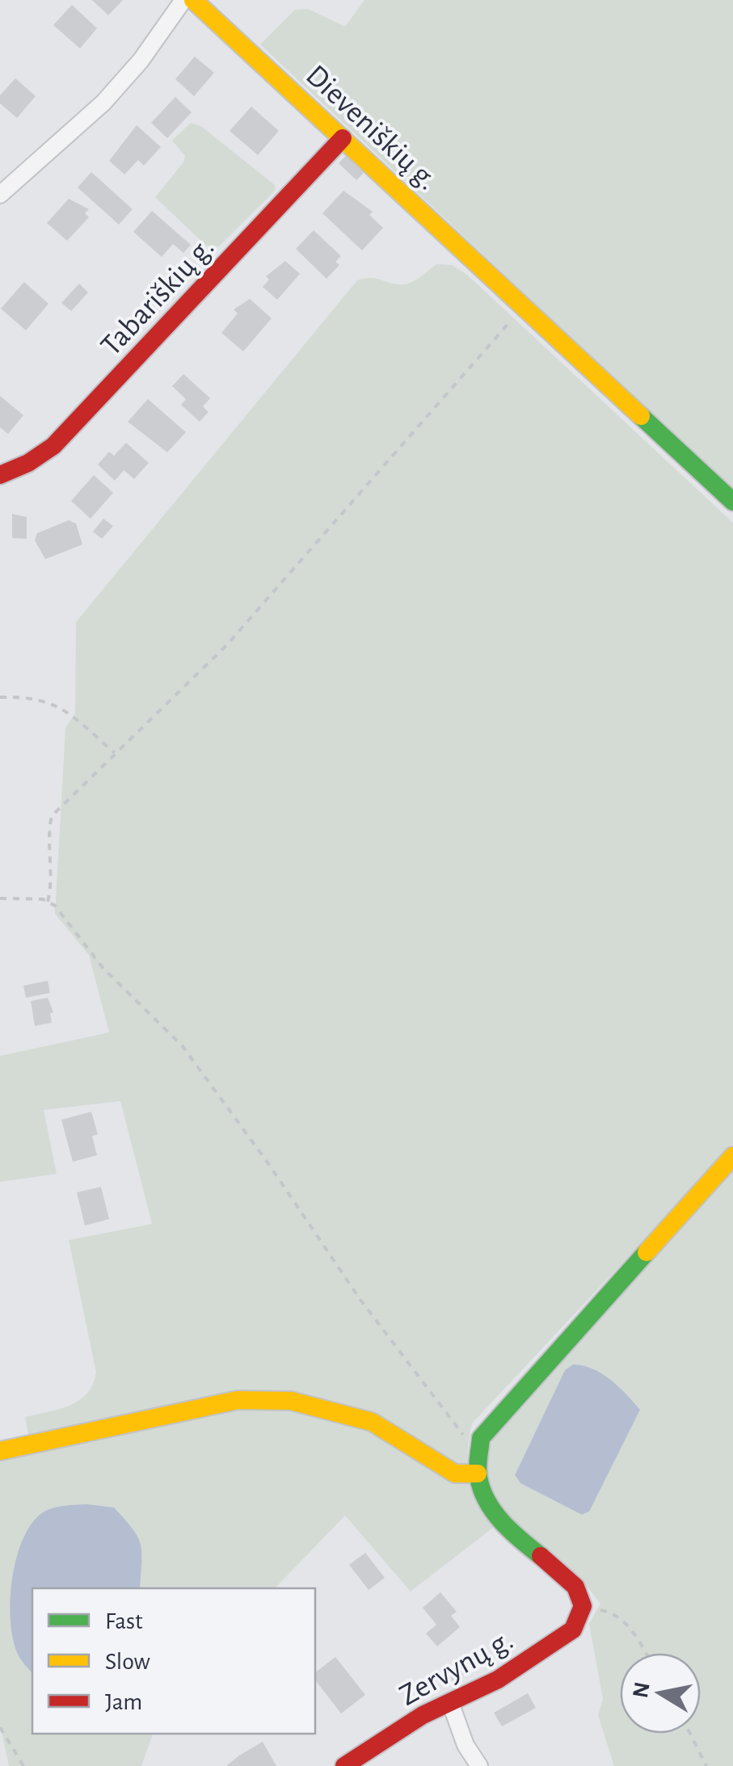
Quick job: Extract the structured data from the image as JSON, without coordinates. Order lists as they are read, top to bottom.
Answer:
{
  "streets": {
    "street": ["Dieveniškių g.", "Tabariškių g.", "Zervynų g."]
  },
  "crossings": [
    ["Dieveniškių g.", "Tabariškių g."]
  ],
  "legend": ["Fast", "Slow", "Jam"],
  "north": "left"
}
